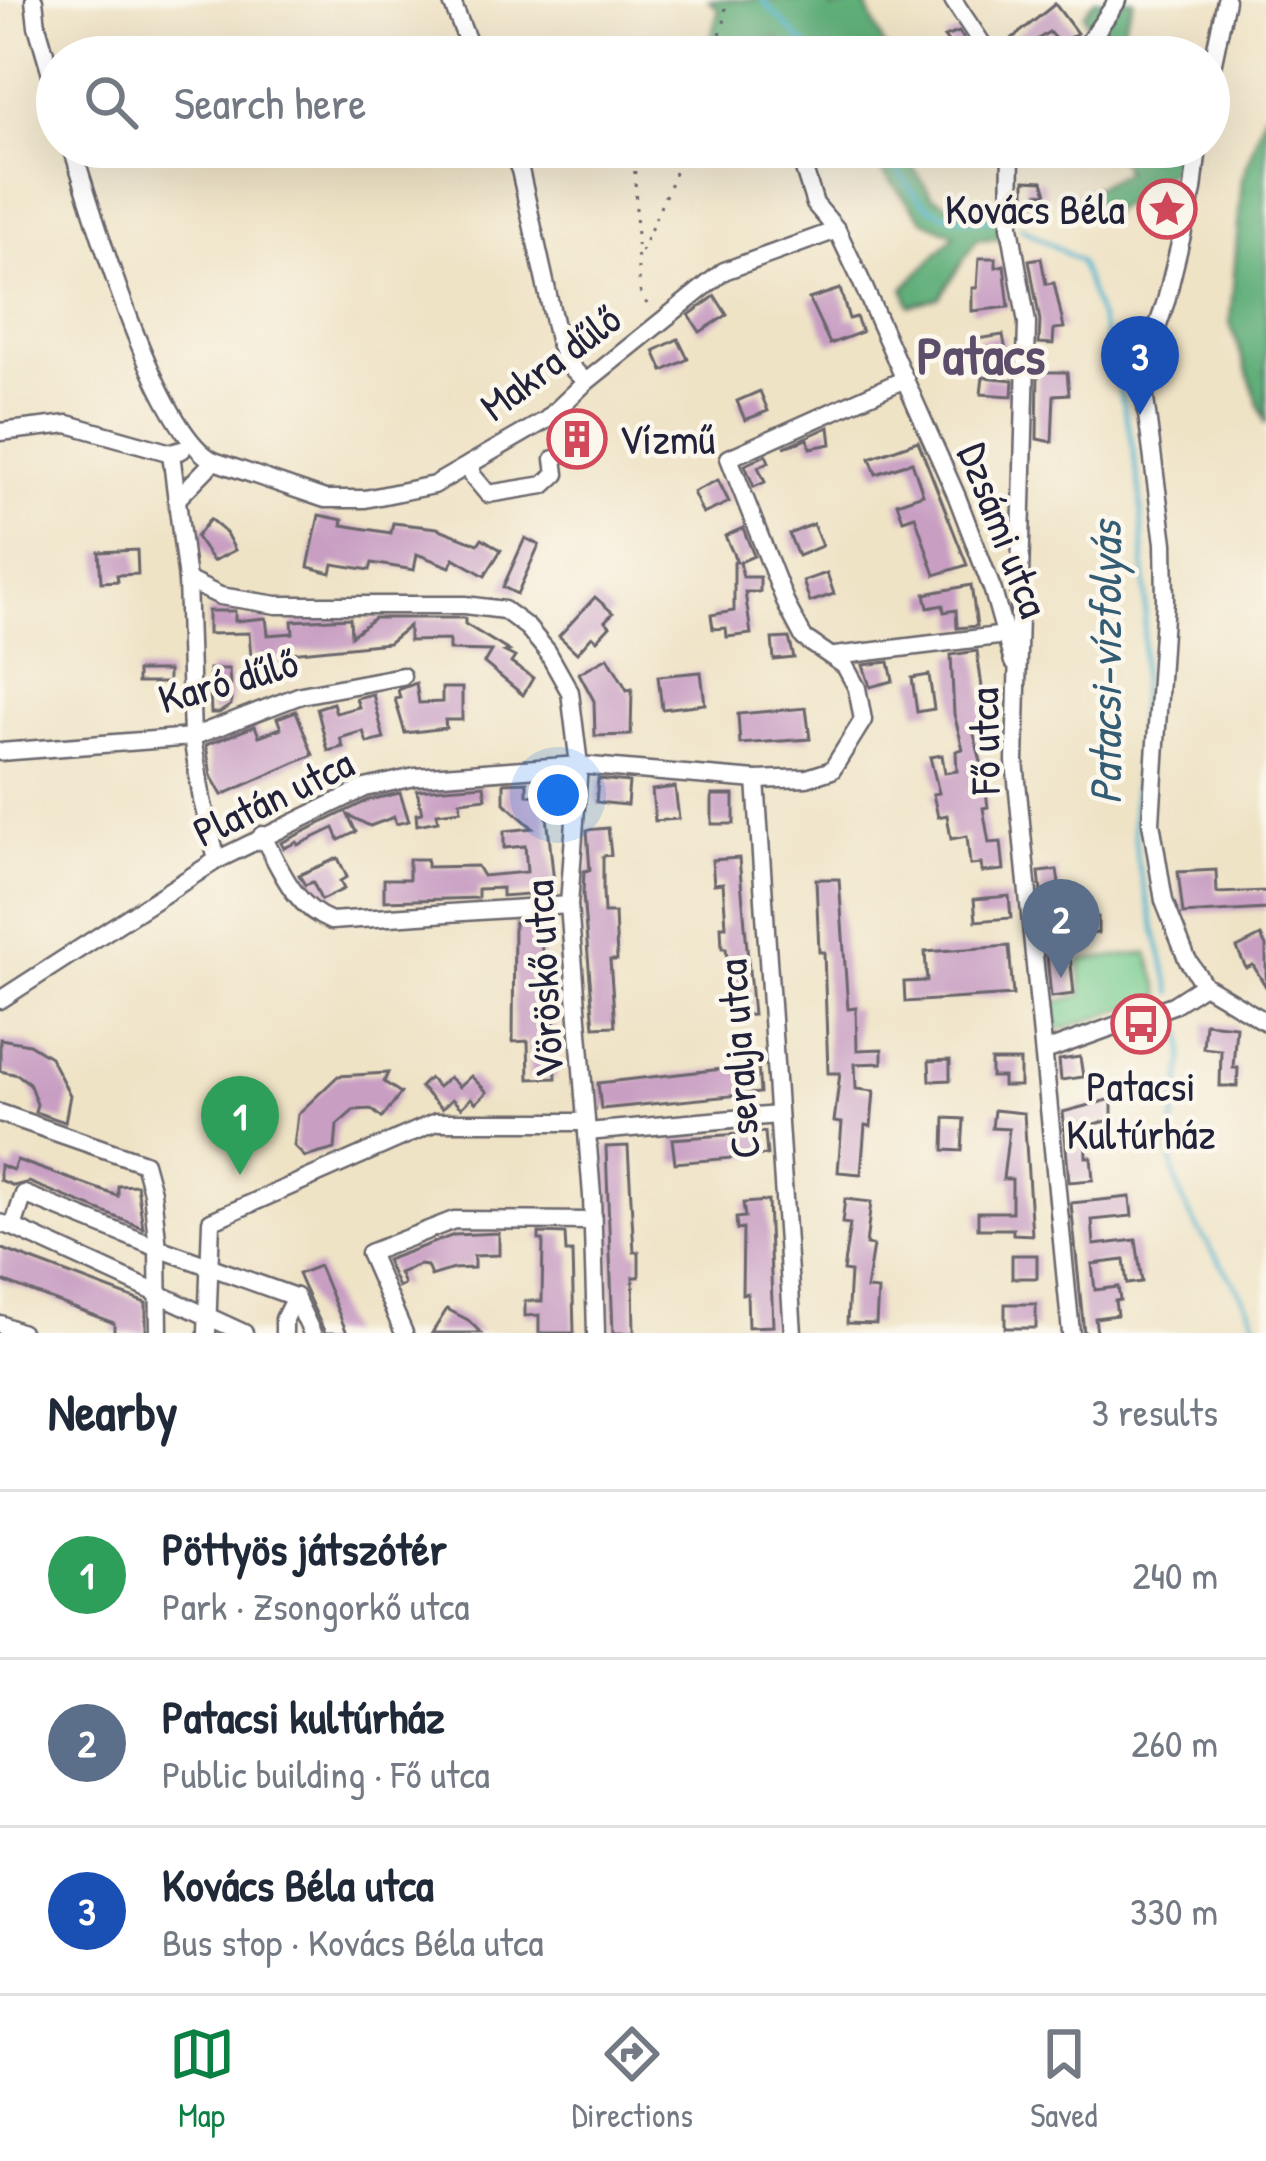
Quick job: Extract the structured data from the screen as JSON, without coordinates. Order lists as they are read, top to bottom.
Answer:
{
  "streets": {
    "street": [
      "Makra dűlő",
      "Dzsámi utca",
      "Karó dűlő",
      "Fő utca",
      "Platán utca",
      "Vöröskő utca",
      "Cseralja utca"
    ]
  },
  "crossings": [
    ["Makra dűlő", "Dzsámi utca"],
    ["Dzsámi utca", "Fő utca"],
    ["Platán utca", "Vöröskő utca"],
    ["Platán utca", "Cseralja utca"]
  ],
  "districts": ["Patacs"],
  "water": ["Patacsi-vízfolyás"],
  "places": {
    "place": ["Kovács Béla"],
    "building": ["Vízmű"],
    "bus stop": ["Patacsi Kultúrház"]
  },
  "page": {
    "search": "Search here",
    "pins": ["3", "2", "1"],
    "heading": ["Nearby", "3 results"],
    "list": [
      {
        "mark": "1",
        "name": "Pöttyös játszótér",
        "note": "Park · Zsongorkő utca",
        "value": "240 m"
      },
      {
        "mark": "2",
        "name": "Patacsi kultúrház",
        "note": "Public building · Fő utca",
        "value": "260 m"
      },
      {
        "mark": "3",
        "name": "Kovács Béla utca",
        "note": "Bus stop · Kovács Béla utca",
        "value": "330 m"
      }
    ],
    "nav": ["Map", "Directions", "Saved"]
  }
}
